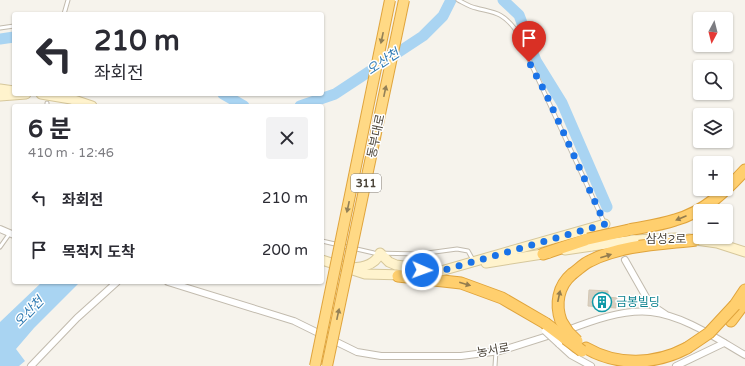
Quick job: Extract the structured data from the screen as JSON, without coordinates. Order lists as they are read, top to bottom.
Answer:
{
  "streets": {
    "highway": ["동부대로", "311"],
    "main road": ["삼성2로"],
    "street": ["농서로"]
  },
  "water": ["오산천"],
  "places": {
    "building": ["금봉빌딩"]
  },
  "north": "bottom",
  "page": {
    "map_buttons": ["+", "−"],
    "turn": ["210 m", "좌회전"],
    "heading": ["6 분", "410 m · 12:46"],
    "list": [
      {
        "name": "좌회전",
        "value": "210 m"
      },
      {
        "name": "목적지 도착",
        "value": "200 m"
      }
    ]
  }
}
